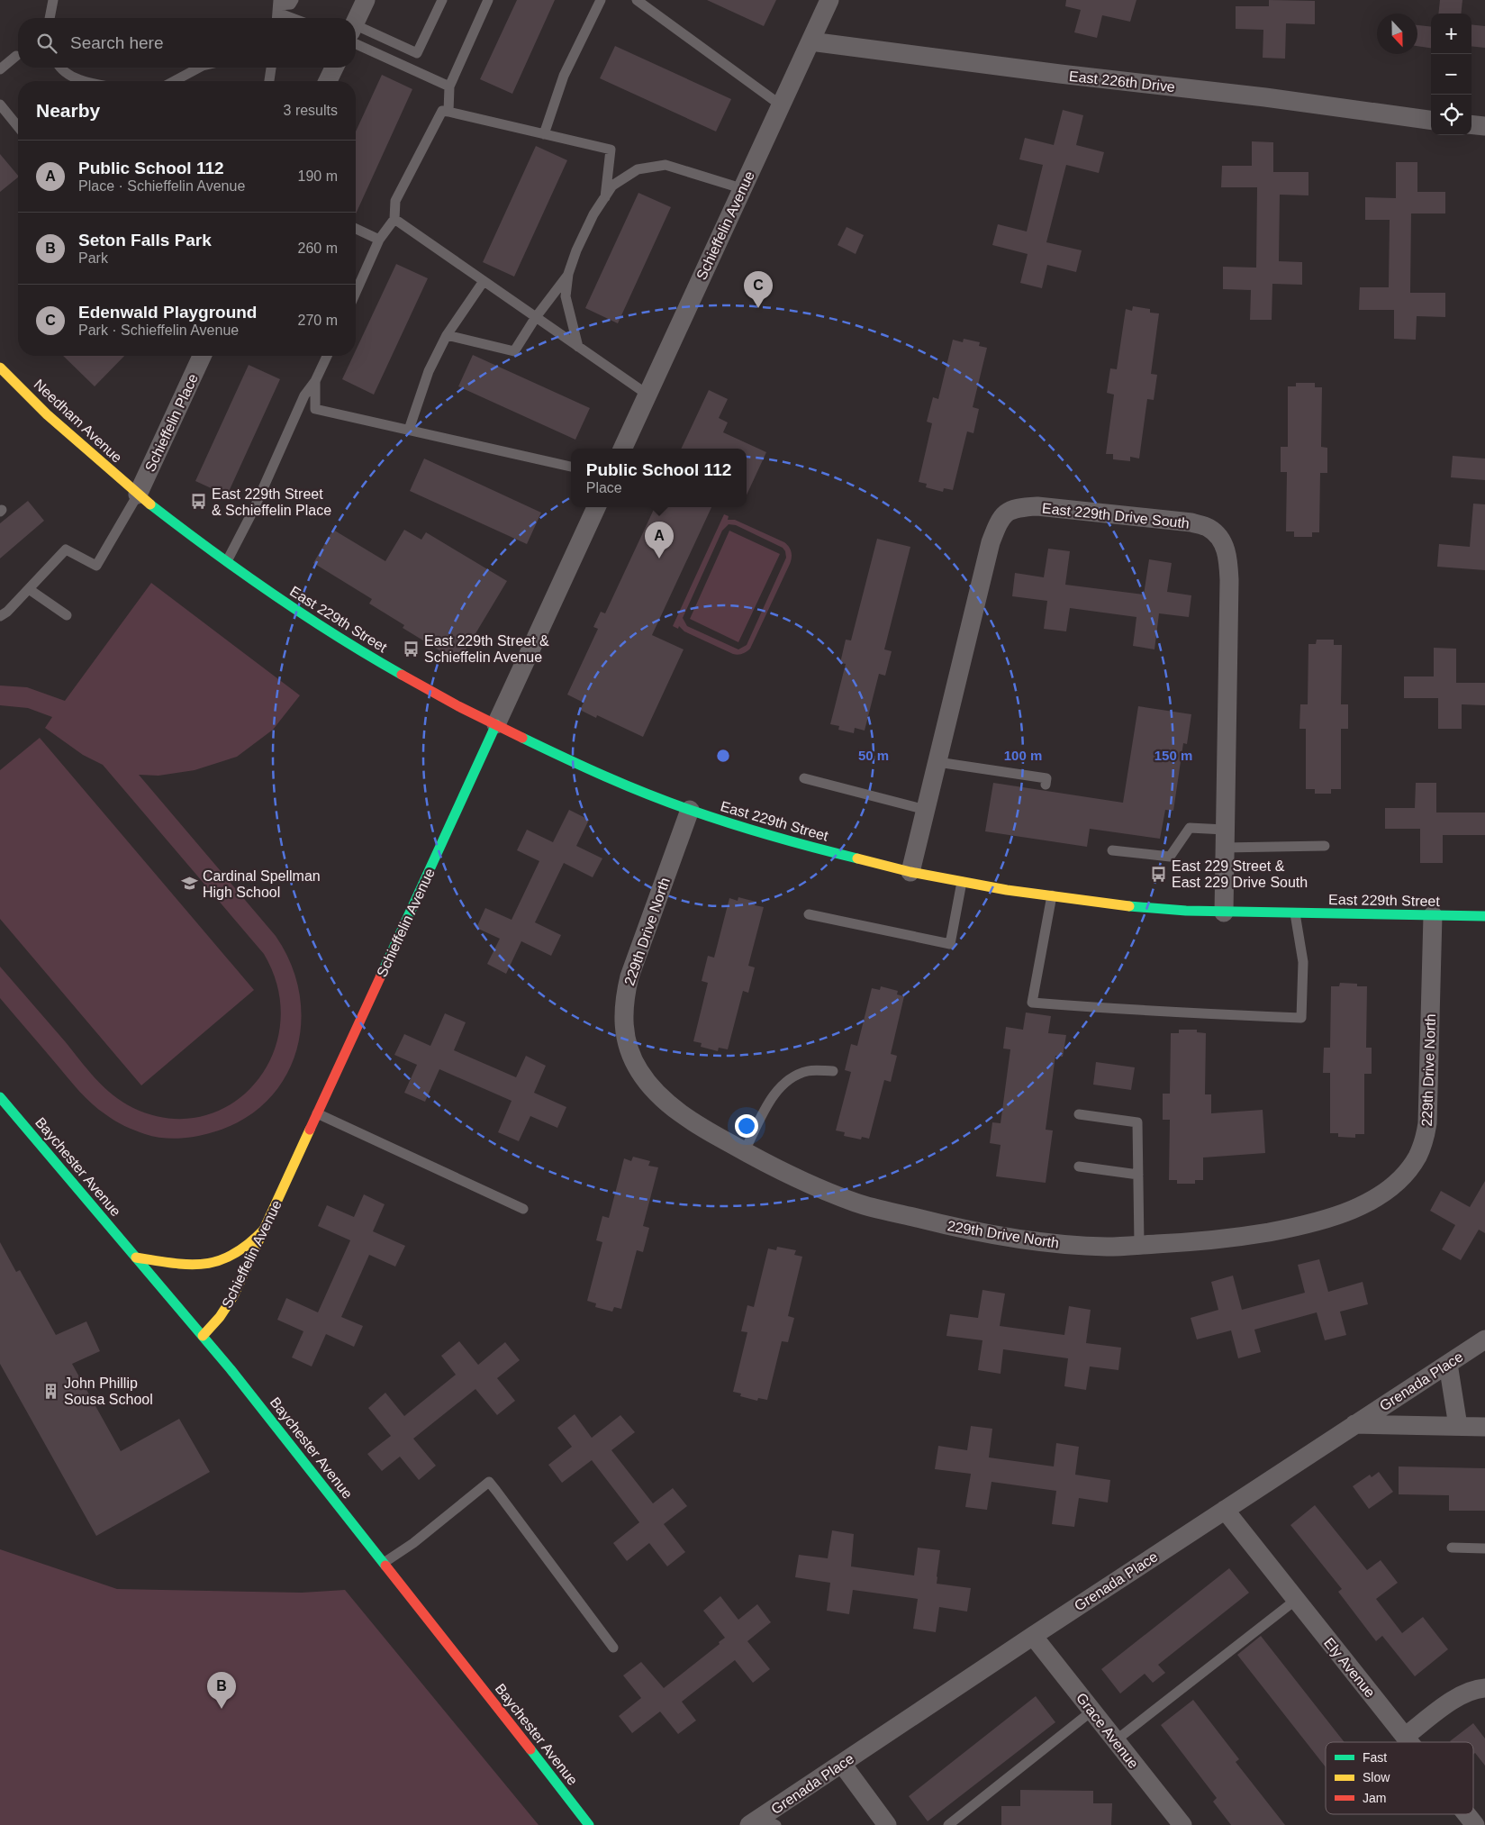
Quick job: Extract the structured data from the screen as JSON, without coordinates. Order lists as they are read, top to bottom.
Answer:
{
  "streets": {
    "street": [
      "East 226th Drive",
      "Schieffelin Avenue",
      "Needham Avenue",
      "Schieffelin Place",
      "East 229th Drive South",
      "East 229th Street",
      "229th Drive North",
      "Baychester Avenue",
      "Grenada Place",
      "Ely Avenue",
      "Grace Avenue"
    ]
  },
  "crossings": [
    ["East 226th Drive", "Schieffelin Avenue"],
    ["Schieffelin Avenue", "East 229th Street"],
    ["Schieffelin Avenue", "Baychester Avenue"],
    ["Needham Avenue", "Schieffelin Place"],
    ["Needham Avenue", "East 229th Street"],
    ["Schieffelin Place", "East 229th Street"],
    ["East 229th Drive South", "East 229th Street"],
    ["East 229th Street", "229th Drive North"],
    ["Grenada Place", "Ely Avenue"],
    ["Grenada Place", "Grace Avenue"]
  ],
  "places": {
    "bus stop": ["East 229th Street & Schieffelin Place", "East 229th Street & Schieffelin Avenue", "East 229 Street & East 229 Drive South"],
    "school or university": ["Cardinal Spellman High School"],
    "building": ["John Phillip Sousa School"]
  },
  "legend": ["Fast", "Slow", "Jam"],
  "north": "bottom",
  "page": {
    "map_buttons": ["+", "−"],
    "search": "Search here",
    "heading": ["Nearby", "3 results"],
    "list": [
      {
        "mark": "A",
        "name": "Public School 112",
        "note": "Place · Schieffelin Avenue",
        "value": "190 m"
      },
      {
        "mark": "B",
        "name": "Seton Falls Park",
        "note": "Park",
        "value": "260 m"
      },
      {
        "mark": "C",
        "name": "Edenwald Playground",
        "note": "Park · Schieffelin Avenue",
        "value": "270 m"
      }
    ],
    "pins": ["C", "A", "B"],
    "popup": ["Public School 112", "Place"]
  },
  "rings": ["50 m", "100 m", "150 m"]
}
